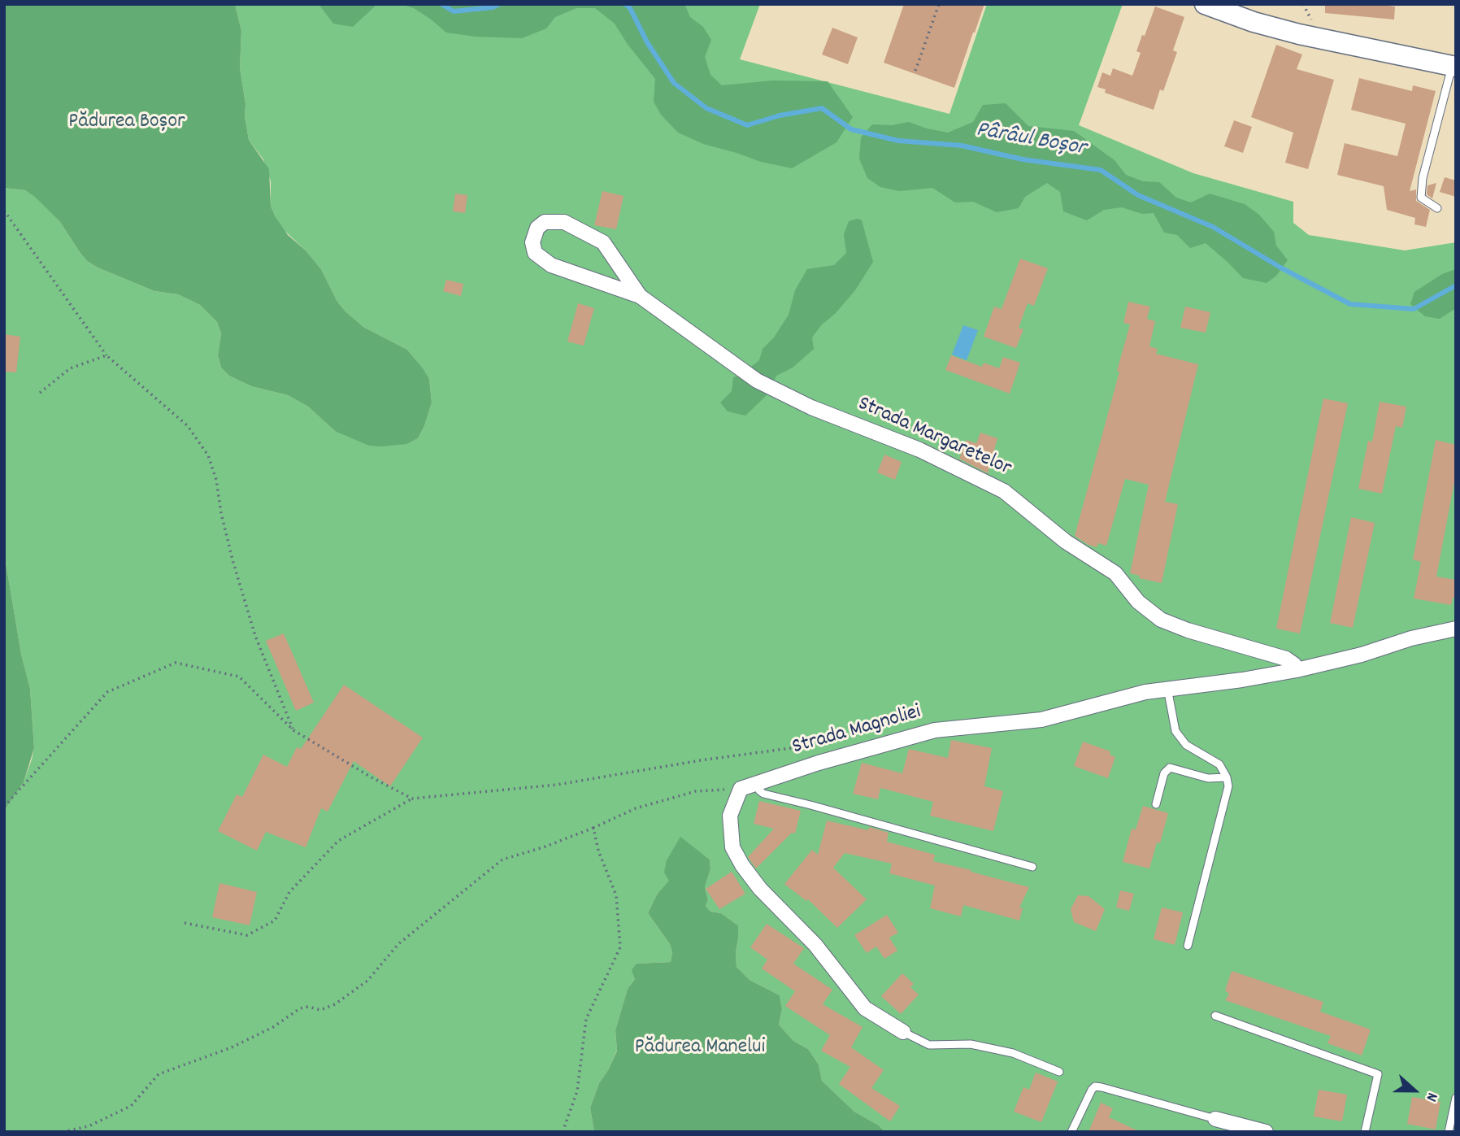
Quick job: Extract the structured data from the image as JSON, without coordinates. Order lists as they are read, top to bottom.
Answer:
{
  "streets": {
    "street": ["Strada Margaretelor", "Strada Magnoliei"]
  },
  "crossings": [
    ["Strada Margaretelor", "Strada Magnoliei"]
  ],
  "water": ["Pârâul Boșor"],
  "parks": ["Pădurea Boșor", "Pădurea Manelui"],
  "north": "right"
}
